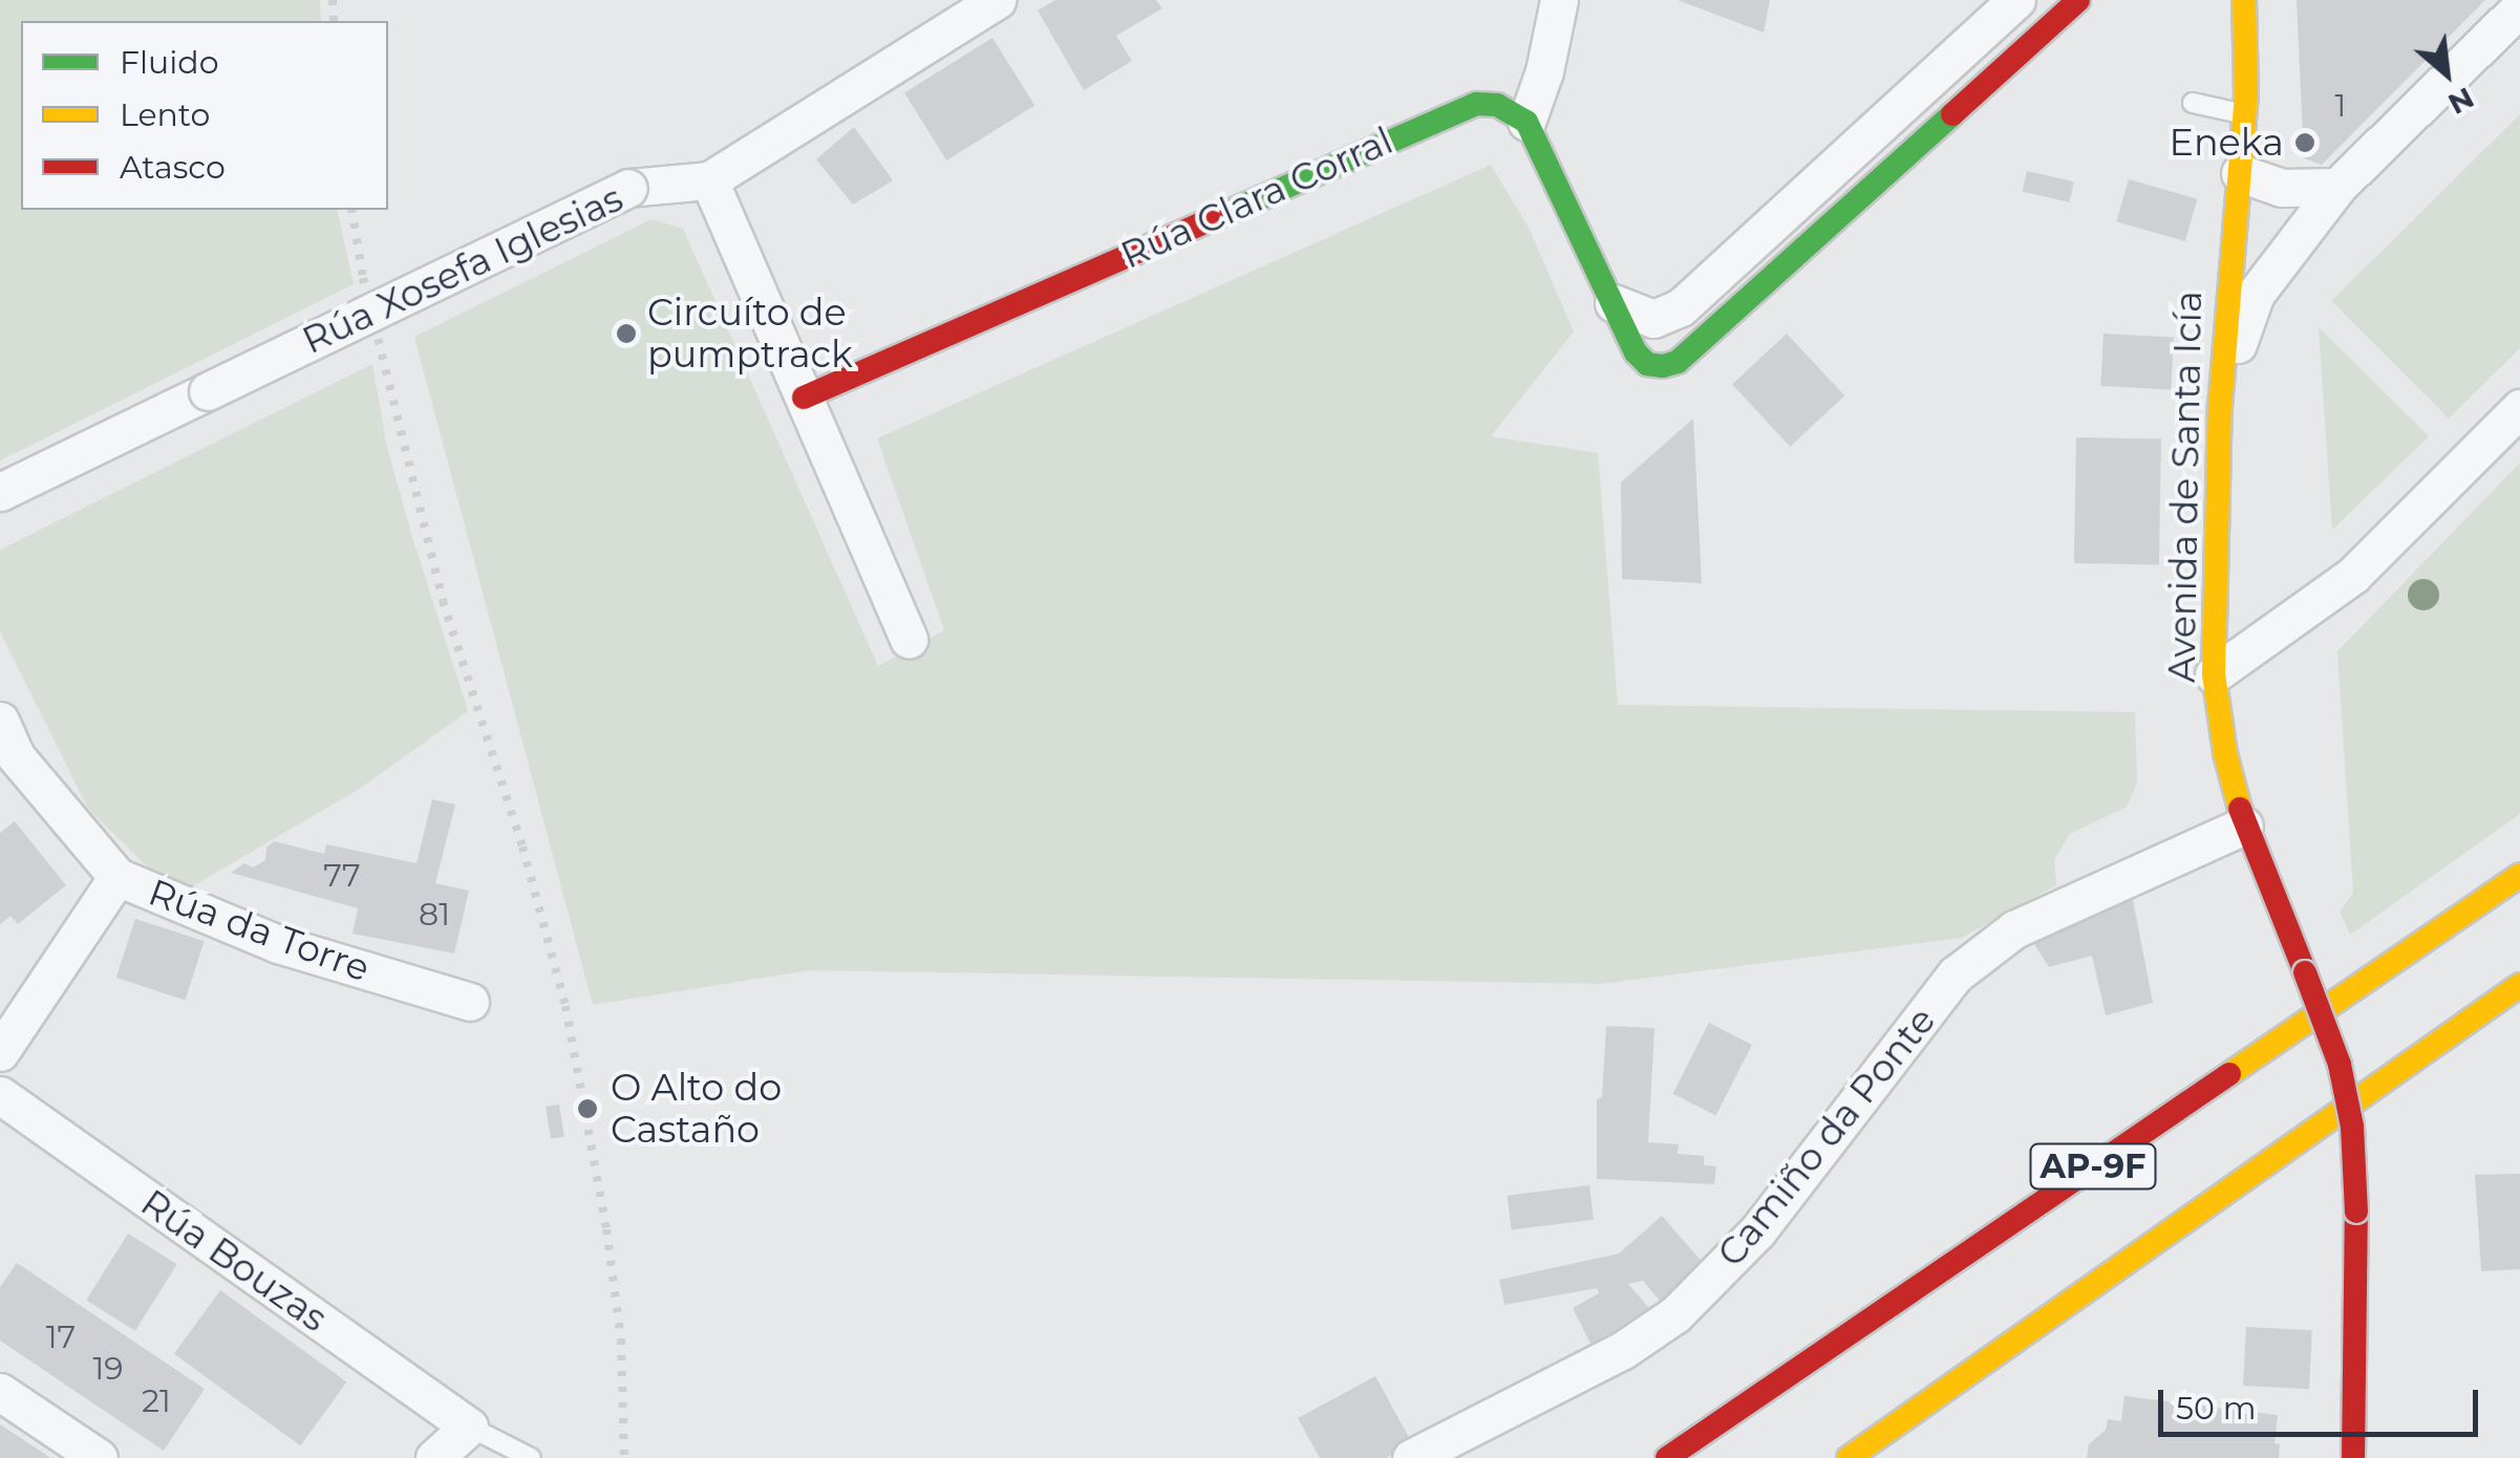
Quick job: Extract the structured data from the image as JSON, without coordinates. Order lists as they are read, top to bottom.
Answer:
{
  "streets": {
    "main road": ["Rúa Clara Corral", "Avenida de Santa Icía", "AP-9F"],
    "street": [
      "Rúa Xosefa Iglesias",
      "Rúa da Torre",
      "Camiño da Ponte",
      "Rúa Bouzas"
    ]
  },
  "crossings": [
    ["Avenida de Santa Icía", "Camiño da Ponte"]
  ],
  "places": ["Eneka", "Circuíto de pumptrack", "O Alto do Castaño"],
  "house_numbers": [
    "1",
    "77",
    "81",
    "17",
    "19",
    "21"
  ],
  "legend": ["Fluido", "Lento", "Atasco"],
  "scale_bar": "50 m",
  "north": "bottom right"
}
